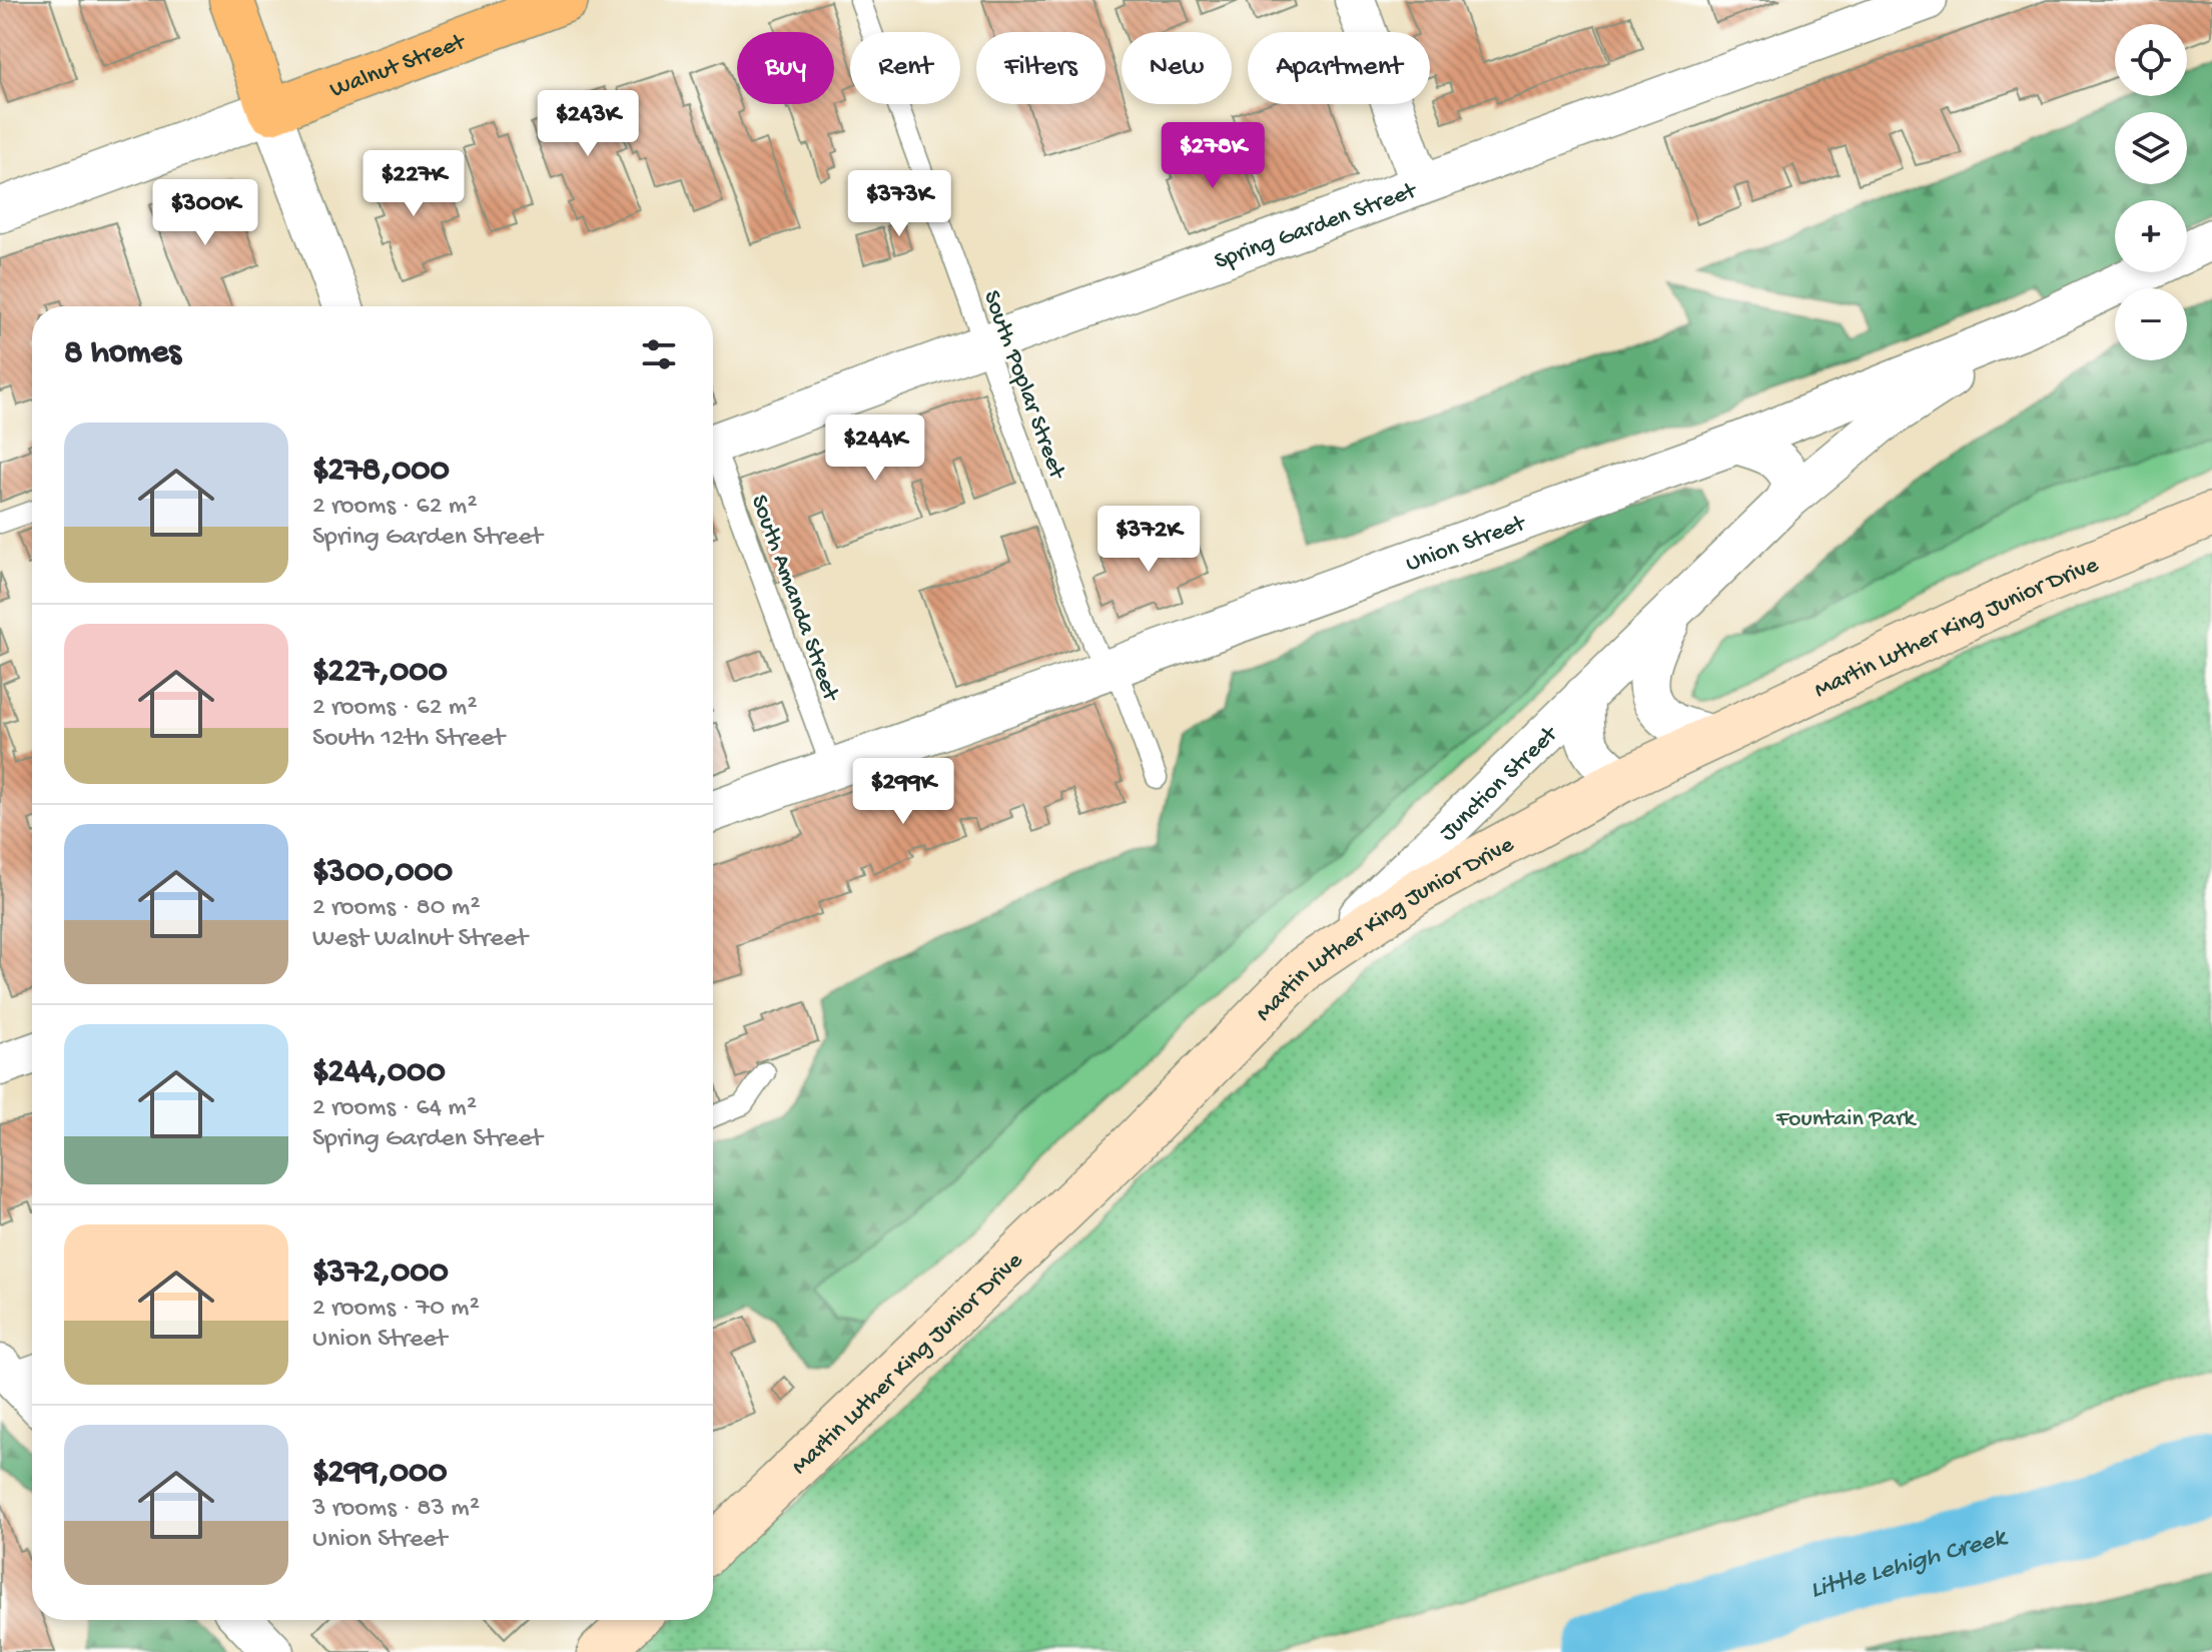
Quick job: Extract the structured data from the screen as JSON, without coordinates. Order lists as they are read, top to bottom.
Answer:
{
  "streets": {
    "main road": ["Walnut Street", "Martin Luther King Junior Drive"],
    "street": ["Spring Garden Street", "Union Street", "Junction Street"],
    "lane": ["South Poplar Street", "South Amanda Street"]
  },
  "crossings": [
    ["Spring Garden Street", "South Poplar Street"],
    ["South Poplar Street", "Union Street"],
    ["Union Street", "South Amanda Street"],
    ["Union Street", "Junction Street"],
    ["Martin Luther King Junior Drive", "Junction Street"]
  ],
  "water": ["Little Lehigh Creek"],
  "parks": ["Fountain Park"],
  "page": {
    "map_buttons": ["+", "−"],
    "chip": [
      "Buy",
      "Rent",
      "Filters",
      "New",
      "Apartment"
    ],
    "price": [
      "$243K",
      "$278K",
      "$227K",
      "$373K",
      "$300K",
      "$244K",
      "$372K",
      "$299K"
    ],
    "heading": "8 homes",
    "list": [
      {
        "name": "$278,000",
        "note": "2 rooms · 62 m² · Spring Garden Street"
      },
      {
        "name": "$227,000",
        "note": "2 rooms · 62 m² · South 12th Street"
      },
      {
        "name": "$300,000",
        "note": "2 rooms · 80 m² · West Walnut Street"
      },
      {
        "name": "$244,000",
        "note": "2 rooms · 64 m² · Spring Garden Street"
      },
      {
        "name": "$372,000",
        "note": "2 rooms · 70 m² · Union Street"
      },
      {
        "name": "$299,000",
        "note": "3 rooms · 83 m² · Union Street"
      }
    ]
  }
}
